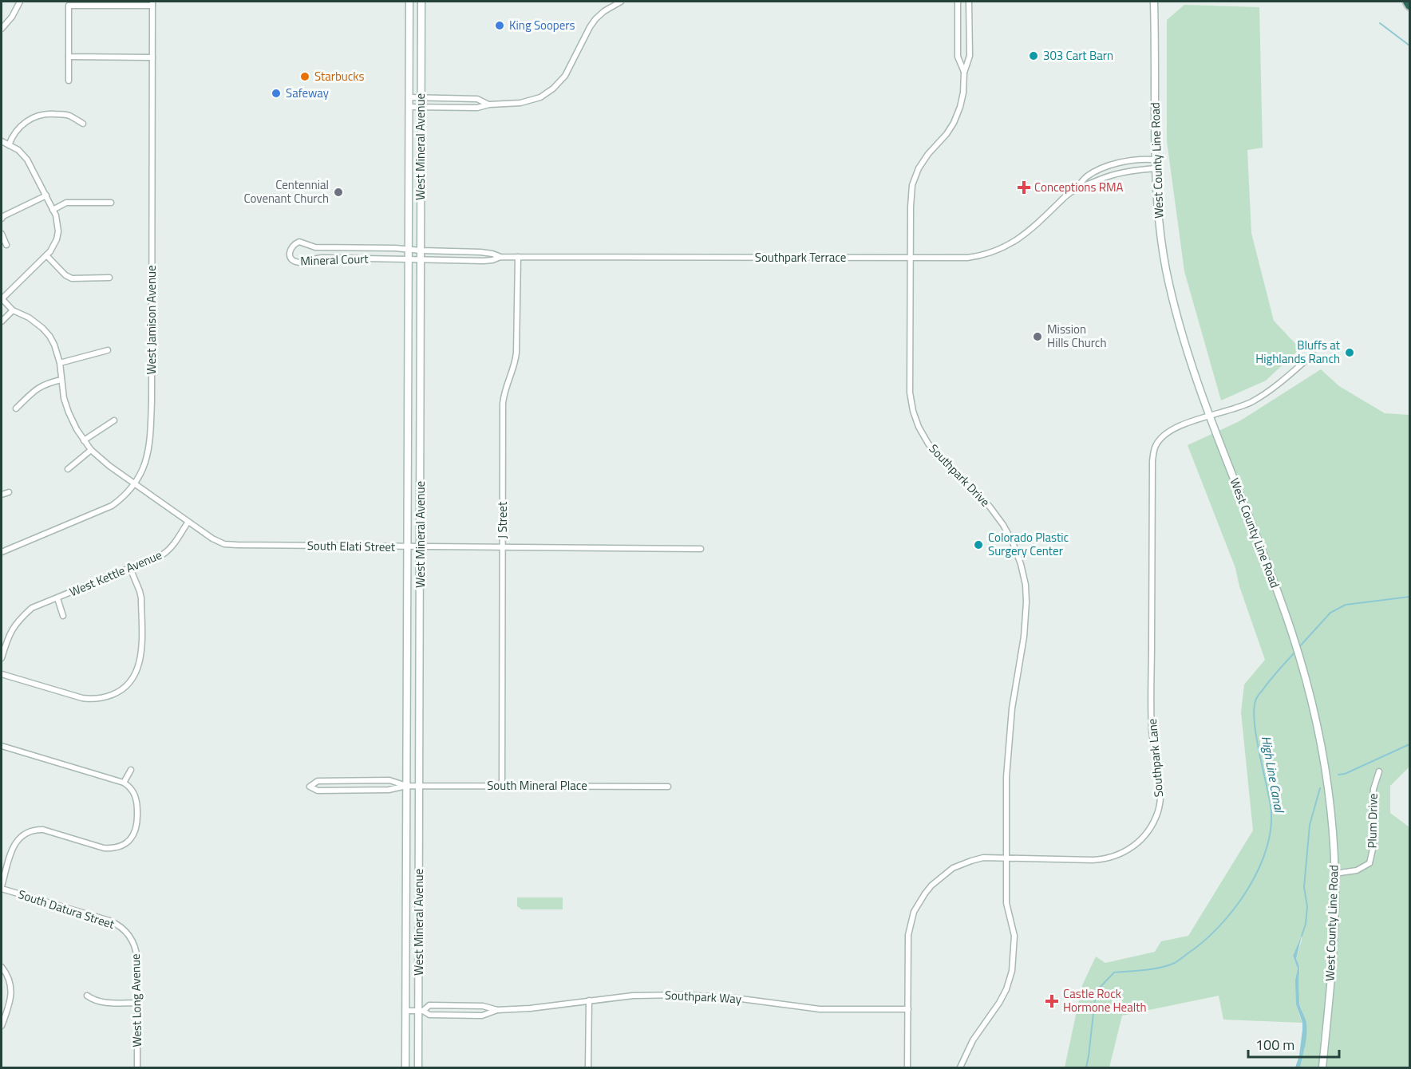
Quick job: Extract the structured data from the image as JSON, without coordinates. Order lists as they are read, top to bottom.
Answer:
{
  "streets": {
    "main road": ["West Mineral Avenue", "West County Line Road"],
    "street": [
      "Southpark Terrace",
      "Mineral Court",
      "West Jamison Avenue",
      "Southpark Drive",
      "J Street",
      "South Elati Street",
      "West Kettle Avenue",
      "Southpark Lane",
      "South Mineral Place",
      "Plum Drive",
      "South Datura Street",
      "Southpark Way",
      "West Long Avenue"
    ]
  },
  "crossings": [
    ["West Mineral Avenue", "Southpark Terrace"],
    ["West Mineral Avenue", "Mineral Court"],
    ["West Mineral Avenue", "South Elati Street"],
    ["West Mineral Avenue", "South Mineral Place"],
    ["West Mineral Avenue", "Southpark Way"],
    ["West County Line Road", "Southpark Terrace"],
    ["West County Line Road", "Southpark Lane"],
    ["West County Line Road", "Plum Drive"],
    ["Southpark Terrace", "Mineral Court"],
    ["Southpark Terrace", "Southpark Drive"],
    ["Southpark Terrace", "J Street"],
    ["West Jamison Avenue", "South Elati Street"],
    ["Southpark Drive", "Southpark Lane"],
    ["J Street", "South Elati Street"],
    ["J Street", "South Mineral Place"],
    ["South Elati Street", "West Kettle Avenue"],
    ["Southpark Lane", "Southpark Way"],
    ["South Datura Street", "West Long Avenue"]
  ],
  "water": ["High Line Canal"],
  "places": {
    "other": [
      "King Soopers",
      "303 Cart Barn",
      "Starbucks",
      "Safeway",
      "Centennial Covenant Church",
      "Mission Hills Church",
      "Bluffs at Highlands Ranch",
      "Colorado Plastic Surgery Center"
    ],
    "health": ["Conceptions RMA", "Castle Rock Hormone Health"]
  },
  "scale_bar": "100 m"
}
